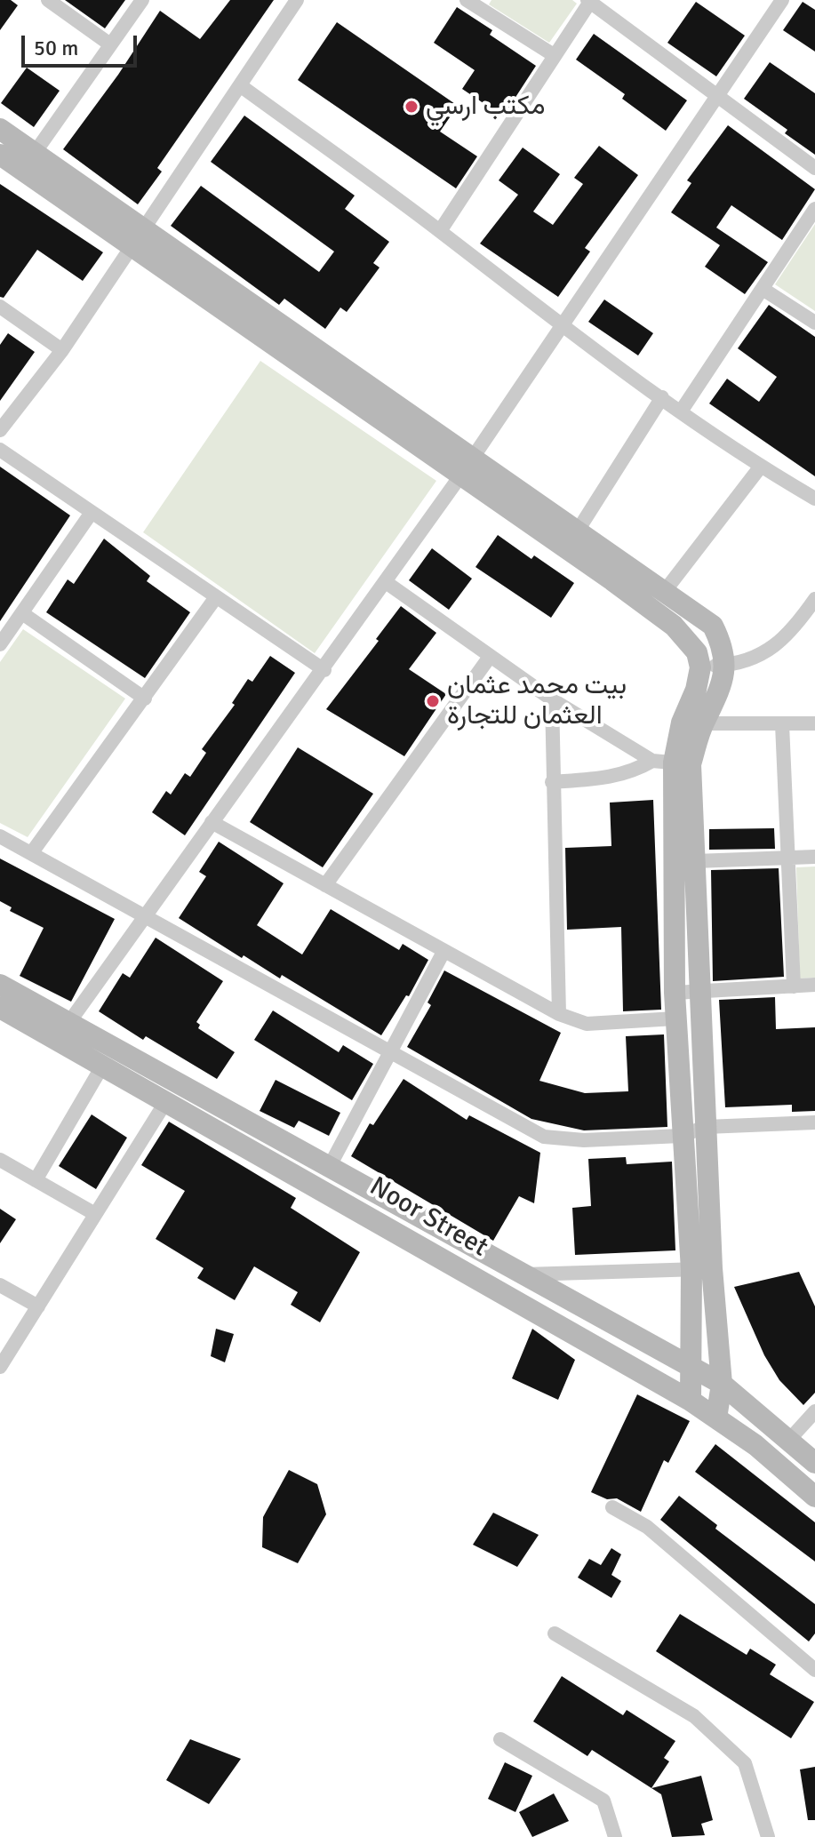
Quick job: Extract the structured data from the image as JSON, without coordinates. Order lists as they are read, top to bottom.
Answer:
{
  "streets": {
    "street": ["Noor Street"]
  },
  "places": ["مكتب ارسي", "بيت محمد عثمان العثمان للتجارة"],
  "scale_bar": "50 m"
}
